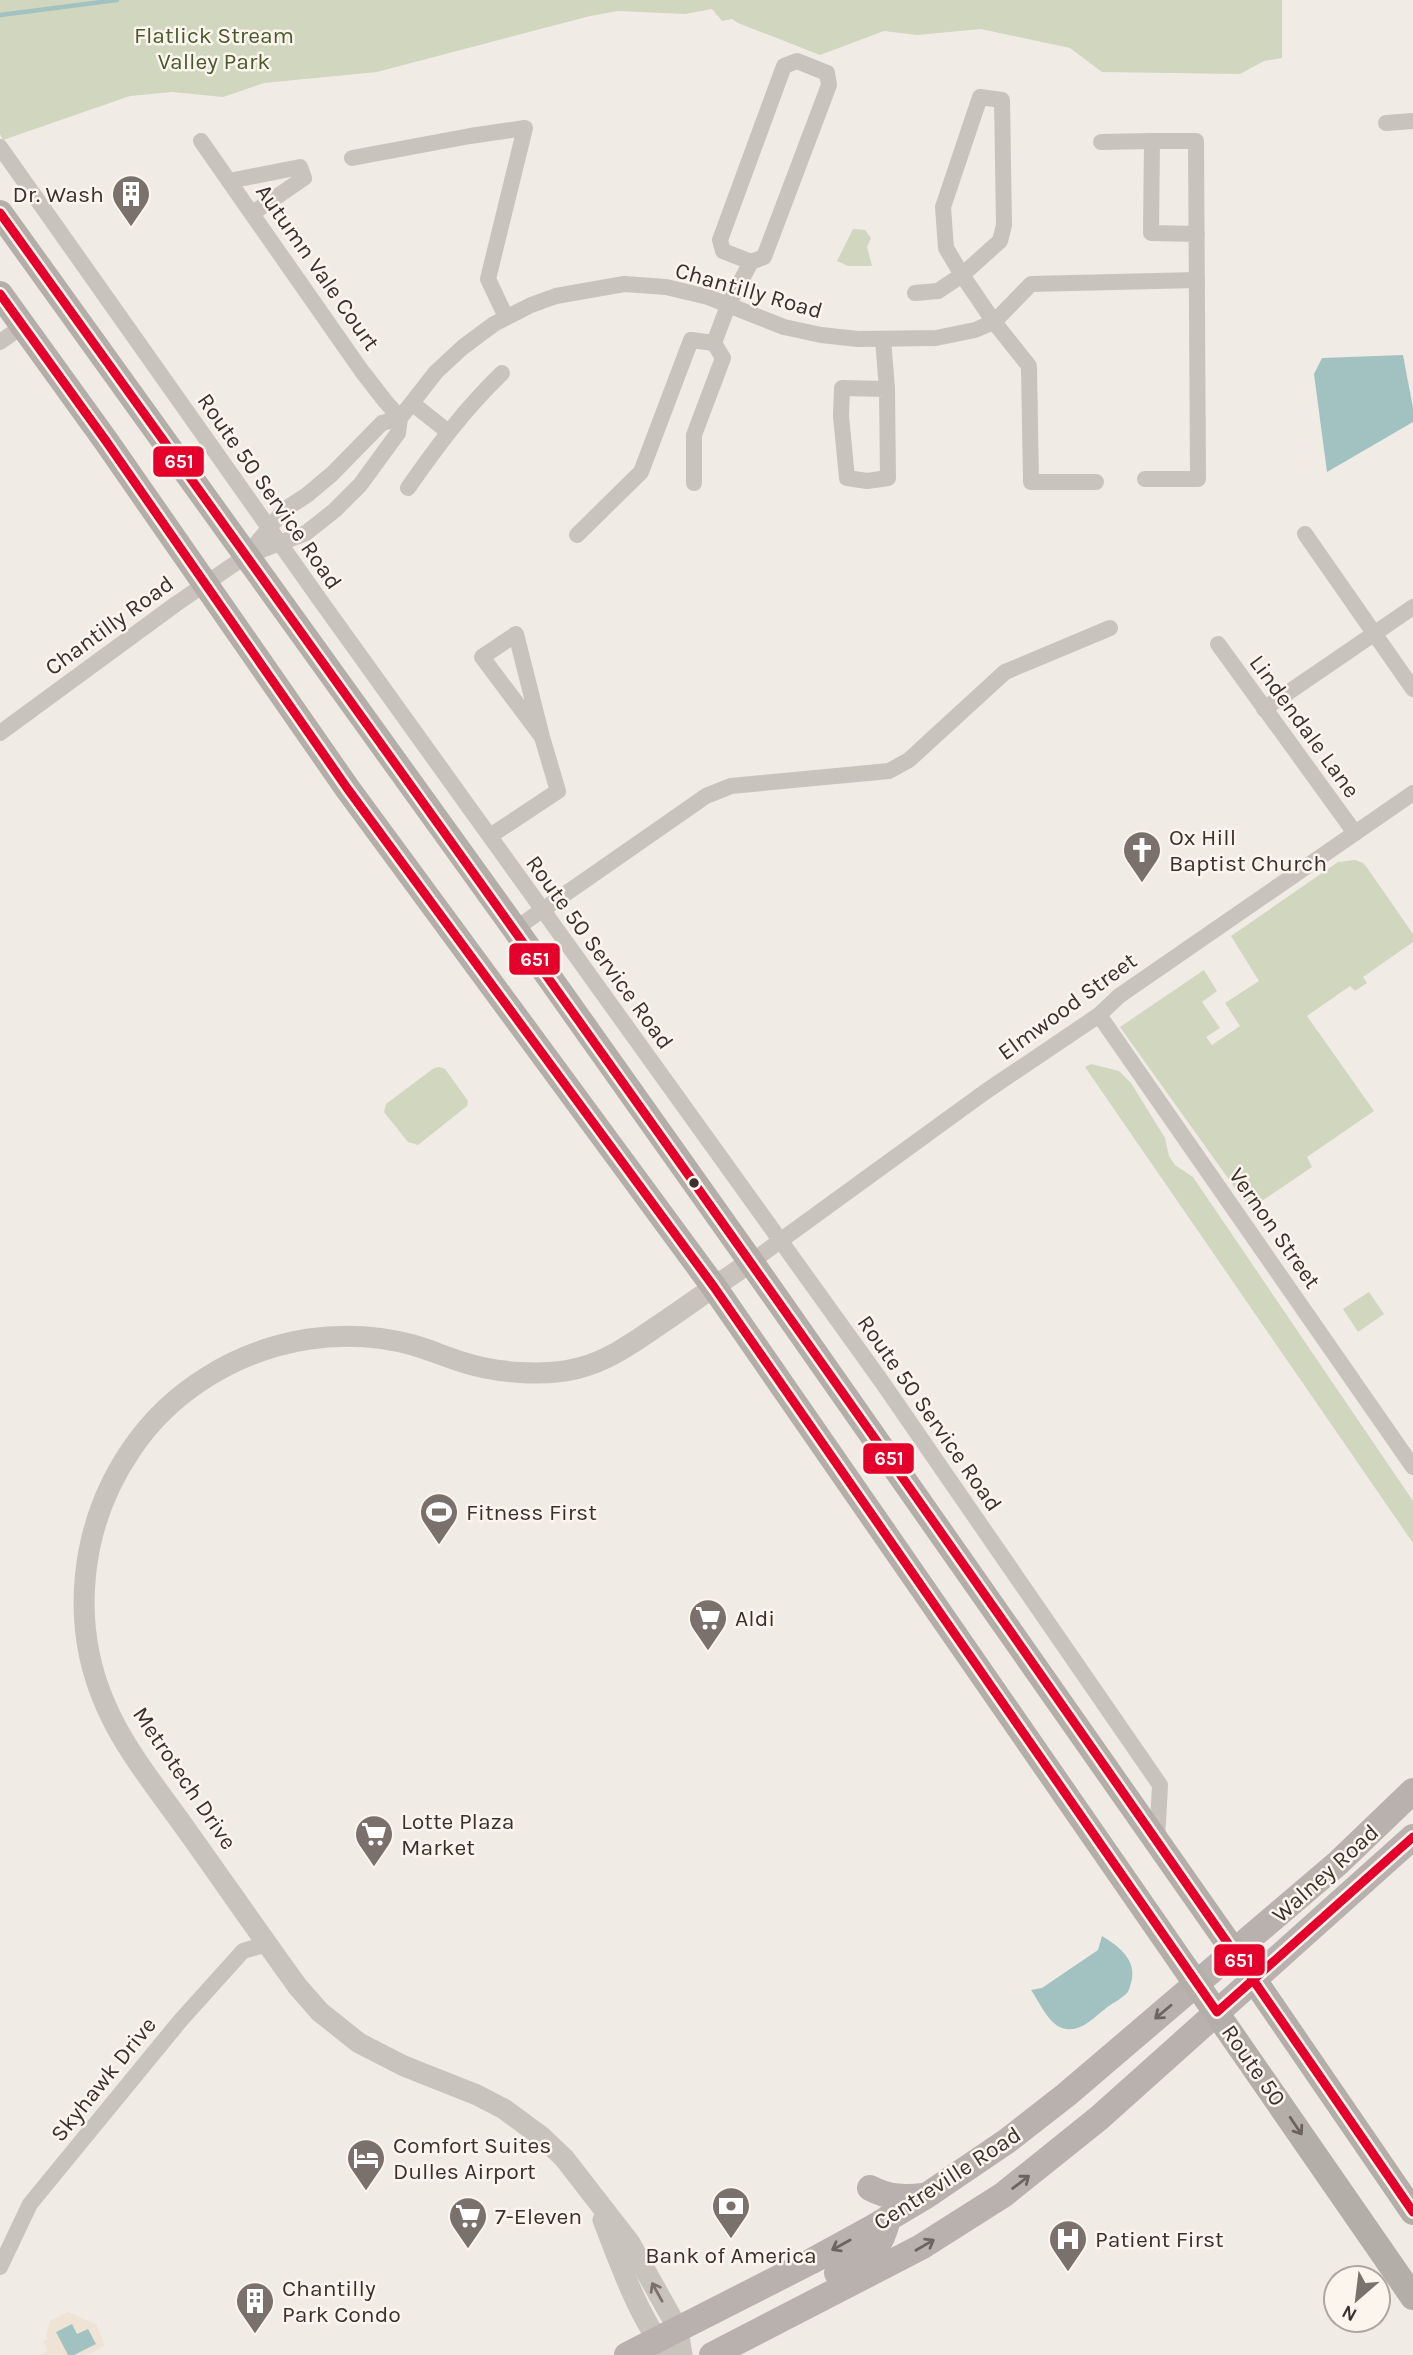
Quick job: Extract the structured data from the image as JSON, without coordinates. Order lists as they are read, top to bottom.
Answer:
{
  "streets": {
    "highway": ["Route 50"],
    "main road": ["Walney Road", "Centreville Road"],
    "street": [
      "Autumn Vale Court",
      "Chantilly Road",
      "Route 50 Service Road",
      "Lindendale Lane",
      "Elmwood Street",
      "Vernon Street",
      "Metrotech Drive",
      "Skyhawk Drive"
    ]
  },
  "crossings": [
    ["Autumn Vale Court", "Chantilly Road"],
    ["Chantilly Road", "Route 50 Service Road"],
    ["Chantilly Road", "Route 50"],
    ["Route 50 Service Road", "Elmwood Street"],
    ["Route 50 Service Road", "Route 50"],
    ["Lindendale Lane", "Elmwood Street"],
    ["Elmwood Street", "Vernon Street"],
    ["Elmwood Street", "Metrotech Drive"],
    ["Elmwood Street", "Route 50"],
    ["Metrotech Drive", "Route 50"],
    ["Metrotech Drive", "Skyhawk Drive"],
    ["Metrotech Drive", "Centreville Road"],
    ["Walney Road", "Route 50"],
    ["Walney Road", "Centreville Road"],
    ["Route 50", "Centreville Road"]
  ],
  "parks": ["Flatlick Stream Valley Park"],
  "places": {
    "building": ["Dr. Wash", "Chantilly Park Condo"],
    "church": ["Ox Hill Baptist Church"],
    "sports": ["Fitness First"],
    "supermarket": ["Aldi", "Lotte Plaza Market", "7-Eleven"],
    "hotel": ["Comfort Suites Dulles Airport"],
    "bank": ["Bank of America"],
    "hospital": ["Patient First"]
  },
  "lines": ["transit line 651"],
  "north": "bottom left"
}
